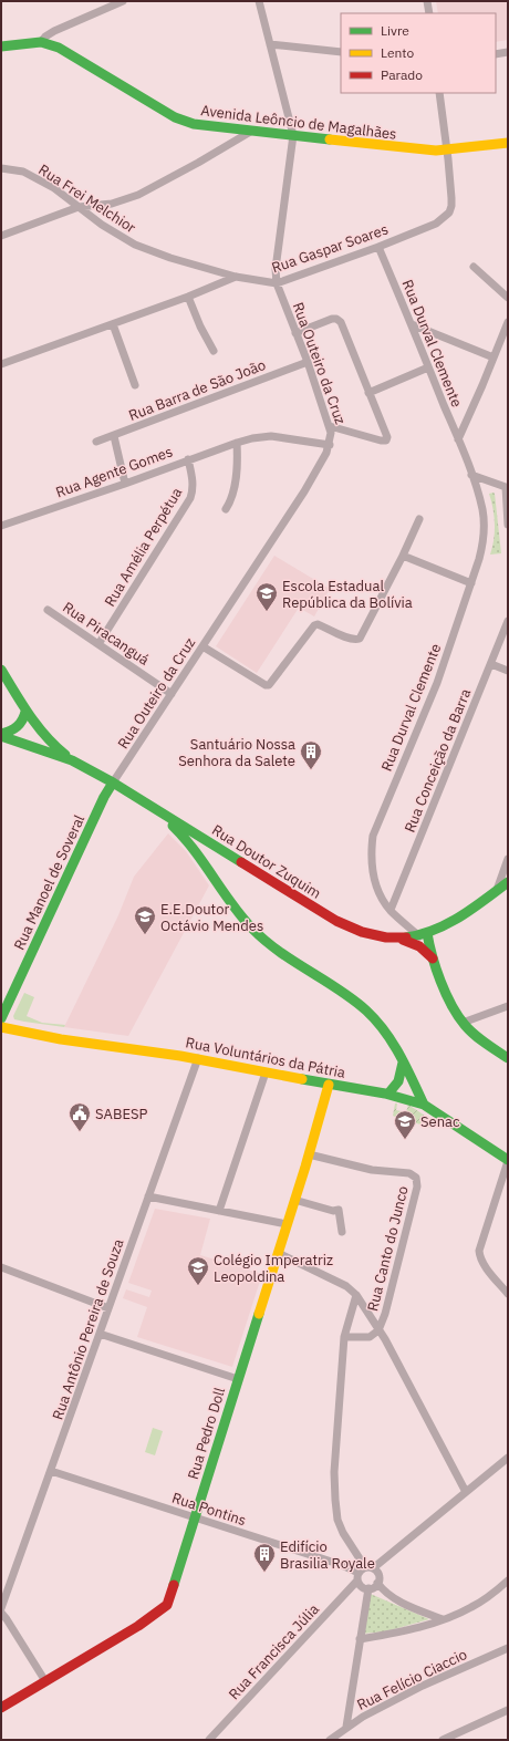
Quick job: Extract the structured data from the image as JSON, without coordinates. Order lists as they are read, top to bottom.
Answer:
{
  "streets": {
    "main road": [
      "Avenida Leôncio de Magalhães",
      "Rua Doutor Zuquim",
      "Rua Manoel de Soveral",
      "Rua Voluntários da Pátria",
      "Rua Pedro Doll"
    ],
    "street": [
      "Rua Frei Melchior",
      "Rua Gaspar Soares",
      "Rua Durval Clemente",
      "Rua Outeiro da Cruz",
      "Rua Barra de São João",
      "Rua Agente Gomes",
      "Rua Amélia Perpétua",
      "Rua Piracanguá",
      "Rua Conceição da Barra",
      "Rua Canto do Junco",
      "Rua Antônio Pereira de Souza",
      "Rua Pontins",
      "Rua Francisca Júlia",
      "Rua Felício Ciaccio"
    ]
  },
  "crossings": [
    ["Avenida Leôncio de Magalhães", "Rua Gaspar Soares"],
    ["Avenida Leôncio de Magalhães", "Rua Outeiro da Cruz"],
    ["Rua Frei Melchior", "Rua Gaspar Soares"],
    ["Rua Gaspar Soares", "Rua Durval Clemente"],
    ["Rua Gaspar Soares", "Rua Outeiro da Cruz"],
    ["Rua Durval Clemente", "Rua Conceição da Barra"],
    ["Rua Durval Clemente", "Rua Doutor Zuquim"],
    ["Rua Outeiro da Cruz", "Rua Barra de São João"],
    ["Rua Outeiro da Cruz", "Rua Agente Gomes"],
    ["Rua Outeiro da Cruz", "Rua Piracanguá"],
    ["Rua Outeiro da Cruz", "Rua Doutor Zuquim"],
    ["Rua Outeiro da Cruz", "Rua Manoel de Soveral"],
    ["Rua Agente Gomes", "Rua Amélia Perpétua"],
    ["Rua Amélia Perpétua", "Rua Piracanguá"],
    ["Rua Doutor Zuquim", "Rua Manoel de Soveral"],
    ["Rua Voluntários da Pátria", "Rua Antônio Pereira de Souza"],
    ["Rua Voluntários da Pátria", "Rua Pedro Doll"],
    ["Rua Canto do Junco", "Rua Pedro Doll"],
    ["Rua Antônio Pereira de Souza", "Rua Pontins"],
    ["Rua Pedro Doll", "Rua Pontins"],
    ["Rua Pontins", "Rua Francisca Júlia"]
  ],
  "places": {
    "school or university": [
      "Escola Estadual República da Bolívia",
      "E.E.Doutor Octávio Mendes",
      "Senac",
      "Colégio Imperatriz Leopoldina"
    ],
    "building": ["Santuário Nossa Senhora da Salete", "Edifício Brasilia Royale"],
    "public building": ["SABESP"]
  },
  "legend": ["Livre", "Lento", "Parado"]
}
